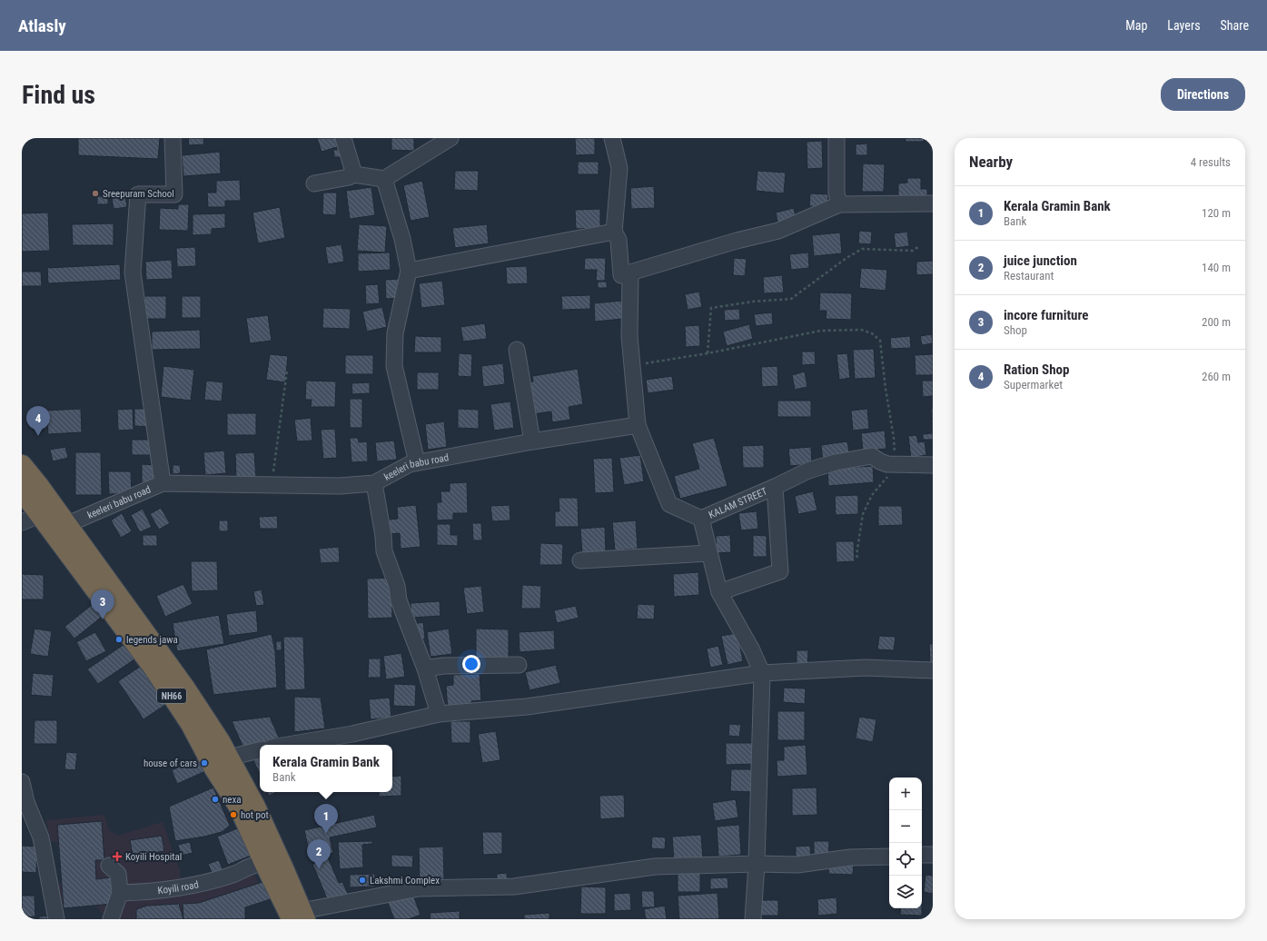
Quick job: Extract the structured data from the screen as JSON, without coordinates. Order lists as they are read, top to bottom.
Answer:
{
  "streets": {
    "highway": ["NH66"],
    "street": ["keeleri babu road", "KALAM STREET", "Koyili road"]
  },
  "crossings": [
    ["keeleri babu road", "NH66"],
    ["NH66", "Koyili road"]
  ],
  "places": {
    "other": [
      "Sreepuram School",
      "legends jawa",
      "house of cars",
      "nexa",
      "hot pot",
      "Lakshmi Complex"
    ],
    "health": ["Koyili Hospital"]
  },
  "page": {
    "header": "Atlasly",
    "nav": ["Map", "Layers", "Share"],
    "buttons": "Directions",
    "title": "Find us",
    "heading": ["Nearby", "4 results"],
    "list": [
      {
        "mark": "1",
        "name": "Kerala Gramin Bank",
        "note": "Bank",
        "value": "120 m"
      },
      {
        "mark": "2",
        "name": "juice junction",
        "note": "Restaurant",
        "value": "140 m"
      },
      {
        "mark": "3",
        "name": "incore furniture",
        "note": "Shop",
        "value": "200 m"
      },
      {
        "mark": "4",
        "name": "Ration Shop",
        "note": "Supermarket",
        "value": "260 m"
      }
    ],
    "pins": [
      "4",
      "3",
      "1",
      "2"
    ],
    "popup": ["Kerala Gramin Bank", "Bank"],
    "map_buttons": ["+", "−"]
  }
}
